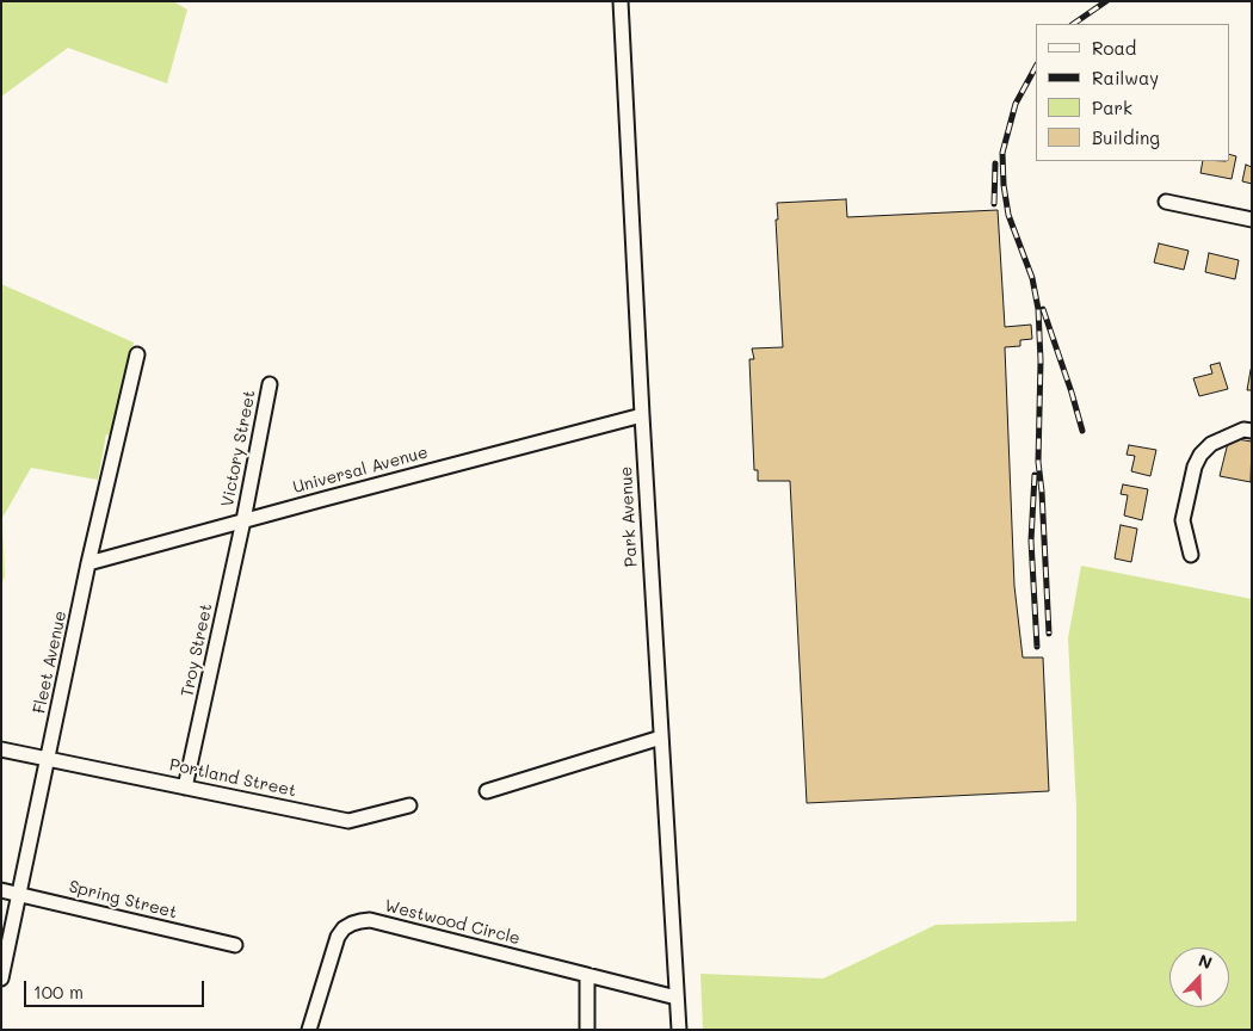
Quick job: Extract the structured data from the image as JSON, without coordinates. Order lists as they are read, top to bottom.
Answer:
{
  "streets": {
    "street": [
      "Victory Street",
      "Universal Avenue",
      "Park Avenue",
      "Troy Street",
      "Fleet Avenue",
      "Portland Street",
      "Spring Street",
      "Westwood Circle"
    ]
  },
  "crossings": [
    ["Victory Street", "Universal Avenue"],
    ["Victory Street", "Troy Street"],
    ["Universal Avenue", "Park Avenue"],
    ["Universal Avenue", "Troy Street"],
    ["Universal Avenue", "Fleet Avenue"],
    ["Park Avenue", "Westwood Circle"],
    ["Troy Street", "Portland Street"],
    ["Fleet Avenue", "Portland Street"],
    ["Fleet Avenue", "Spring Street"]
  ],
  "legend": [
    "Road",
    "Railway",
    "Park",
    "Building"
  ],
  "scale_bar": "100 m",
  "north": "top"
}
